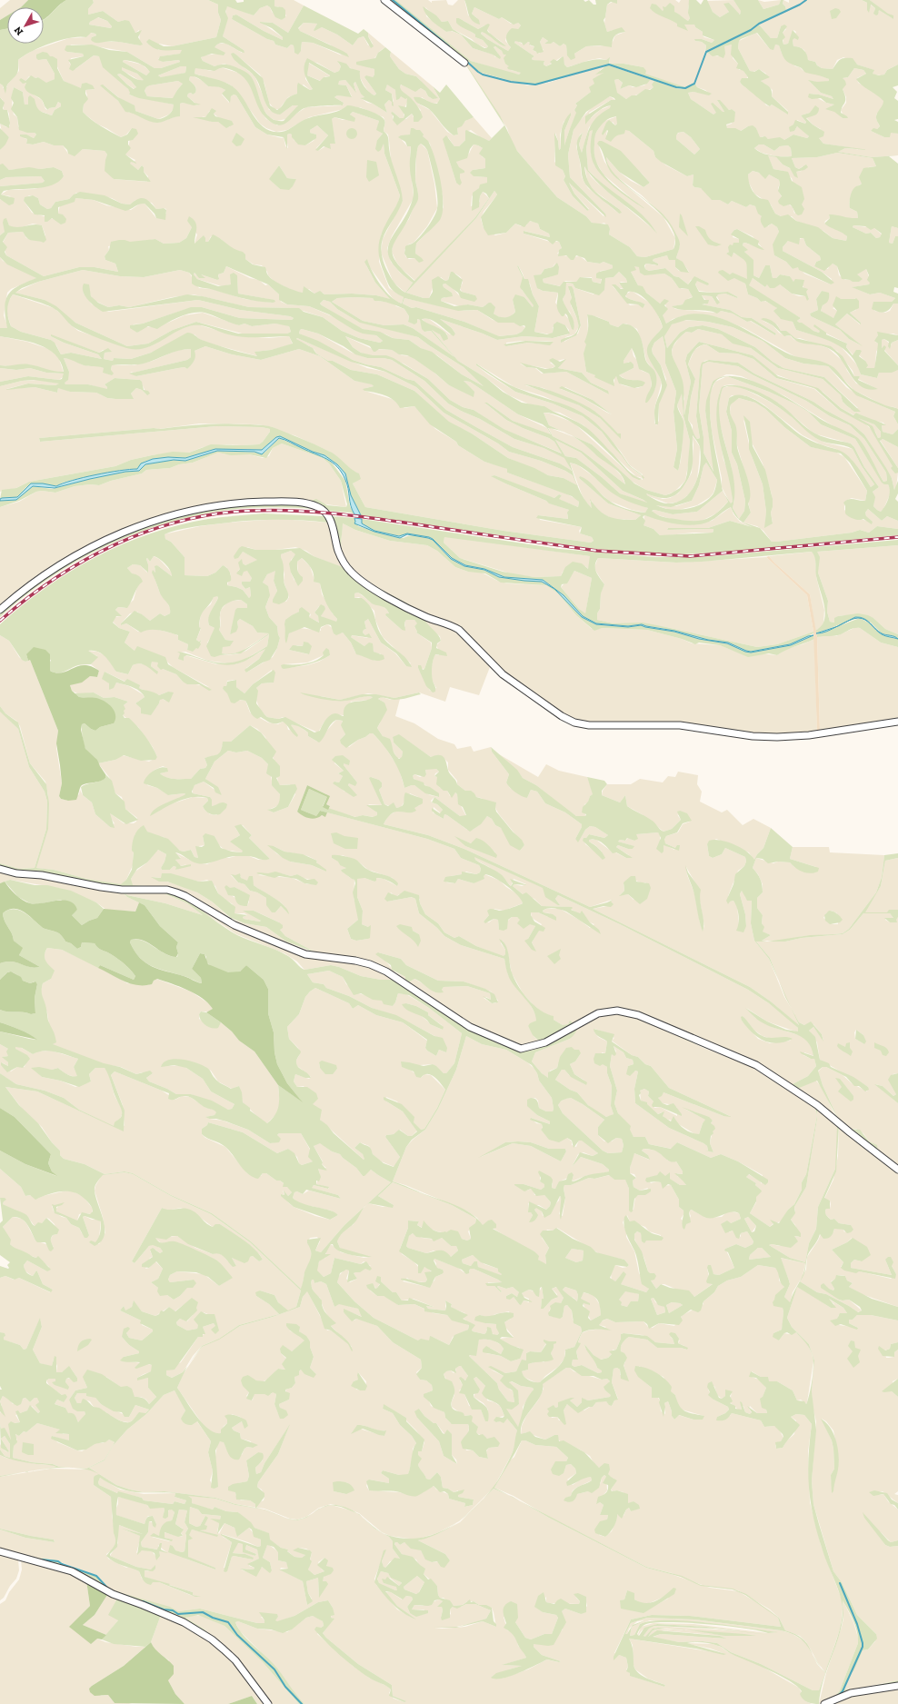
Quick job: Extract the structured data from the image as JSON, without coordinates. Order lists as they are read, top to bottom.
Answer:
{
  "north": "bottom left"
}
